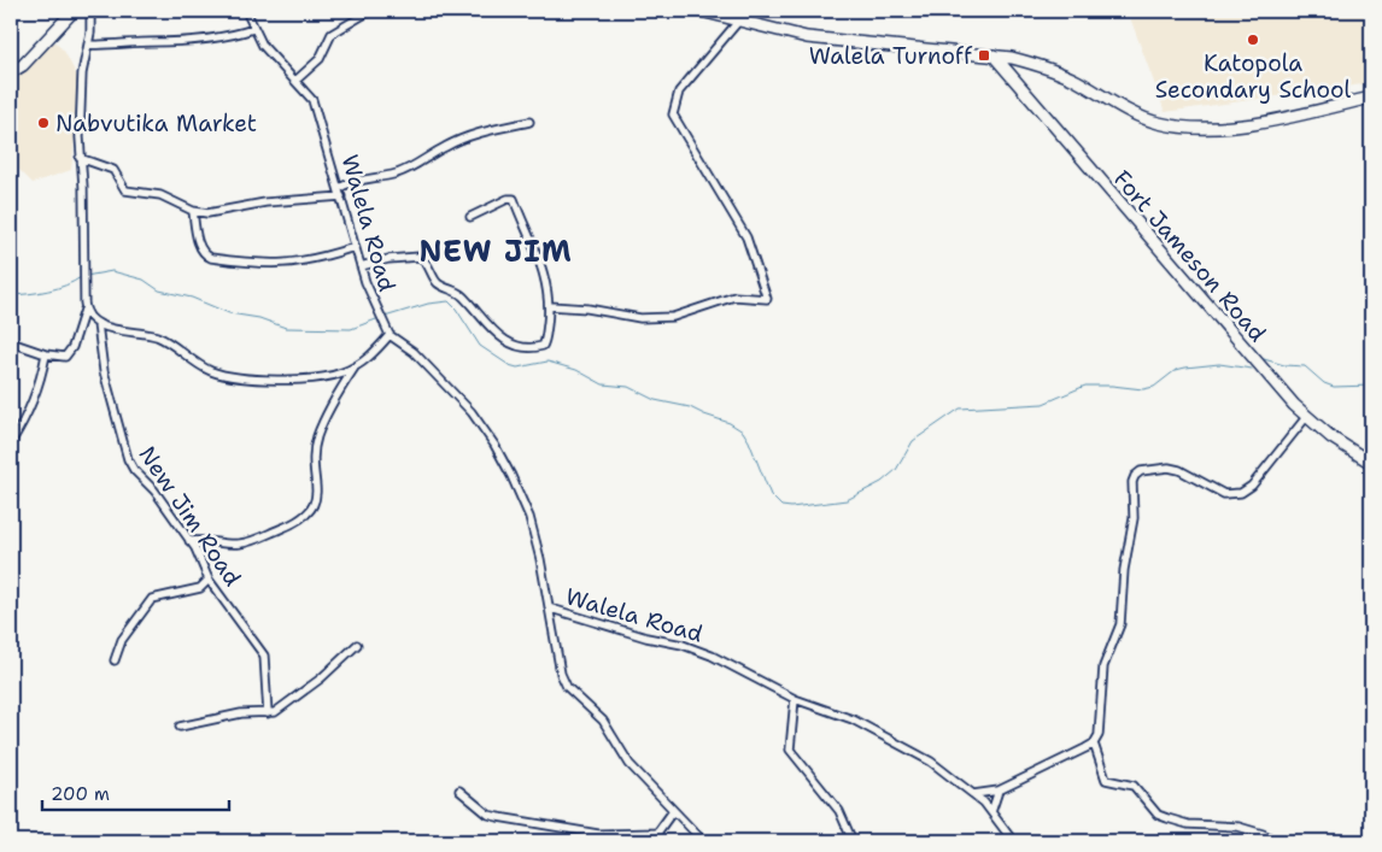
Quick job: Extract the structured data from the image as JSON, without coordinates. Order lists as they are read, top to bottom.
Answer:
{
  "streets": {
    "street": ["Walela Road", "Fort Jameson Road", "New Jim Road"]
  },
  "districts": ["NEW JIM"],
  "places": {
    "other": ["Katopola Secondary School", "Nabvutika Market"],
    "transit": ["Walela Turnoff"]
  },
  "scale_bar": "200 m"
}
